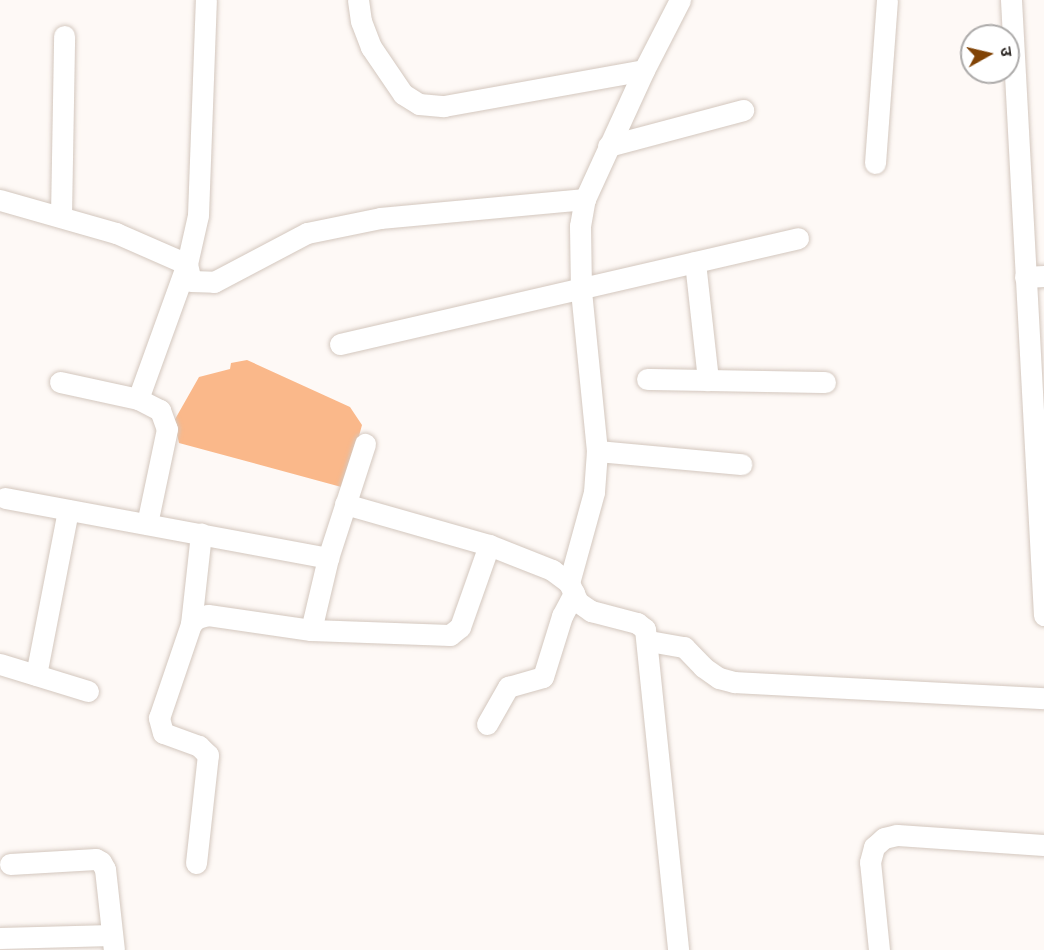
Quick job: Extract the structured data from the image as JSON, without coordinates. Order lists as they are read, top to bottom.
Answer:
{
  "north": "right"
}
